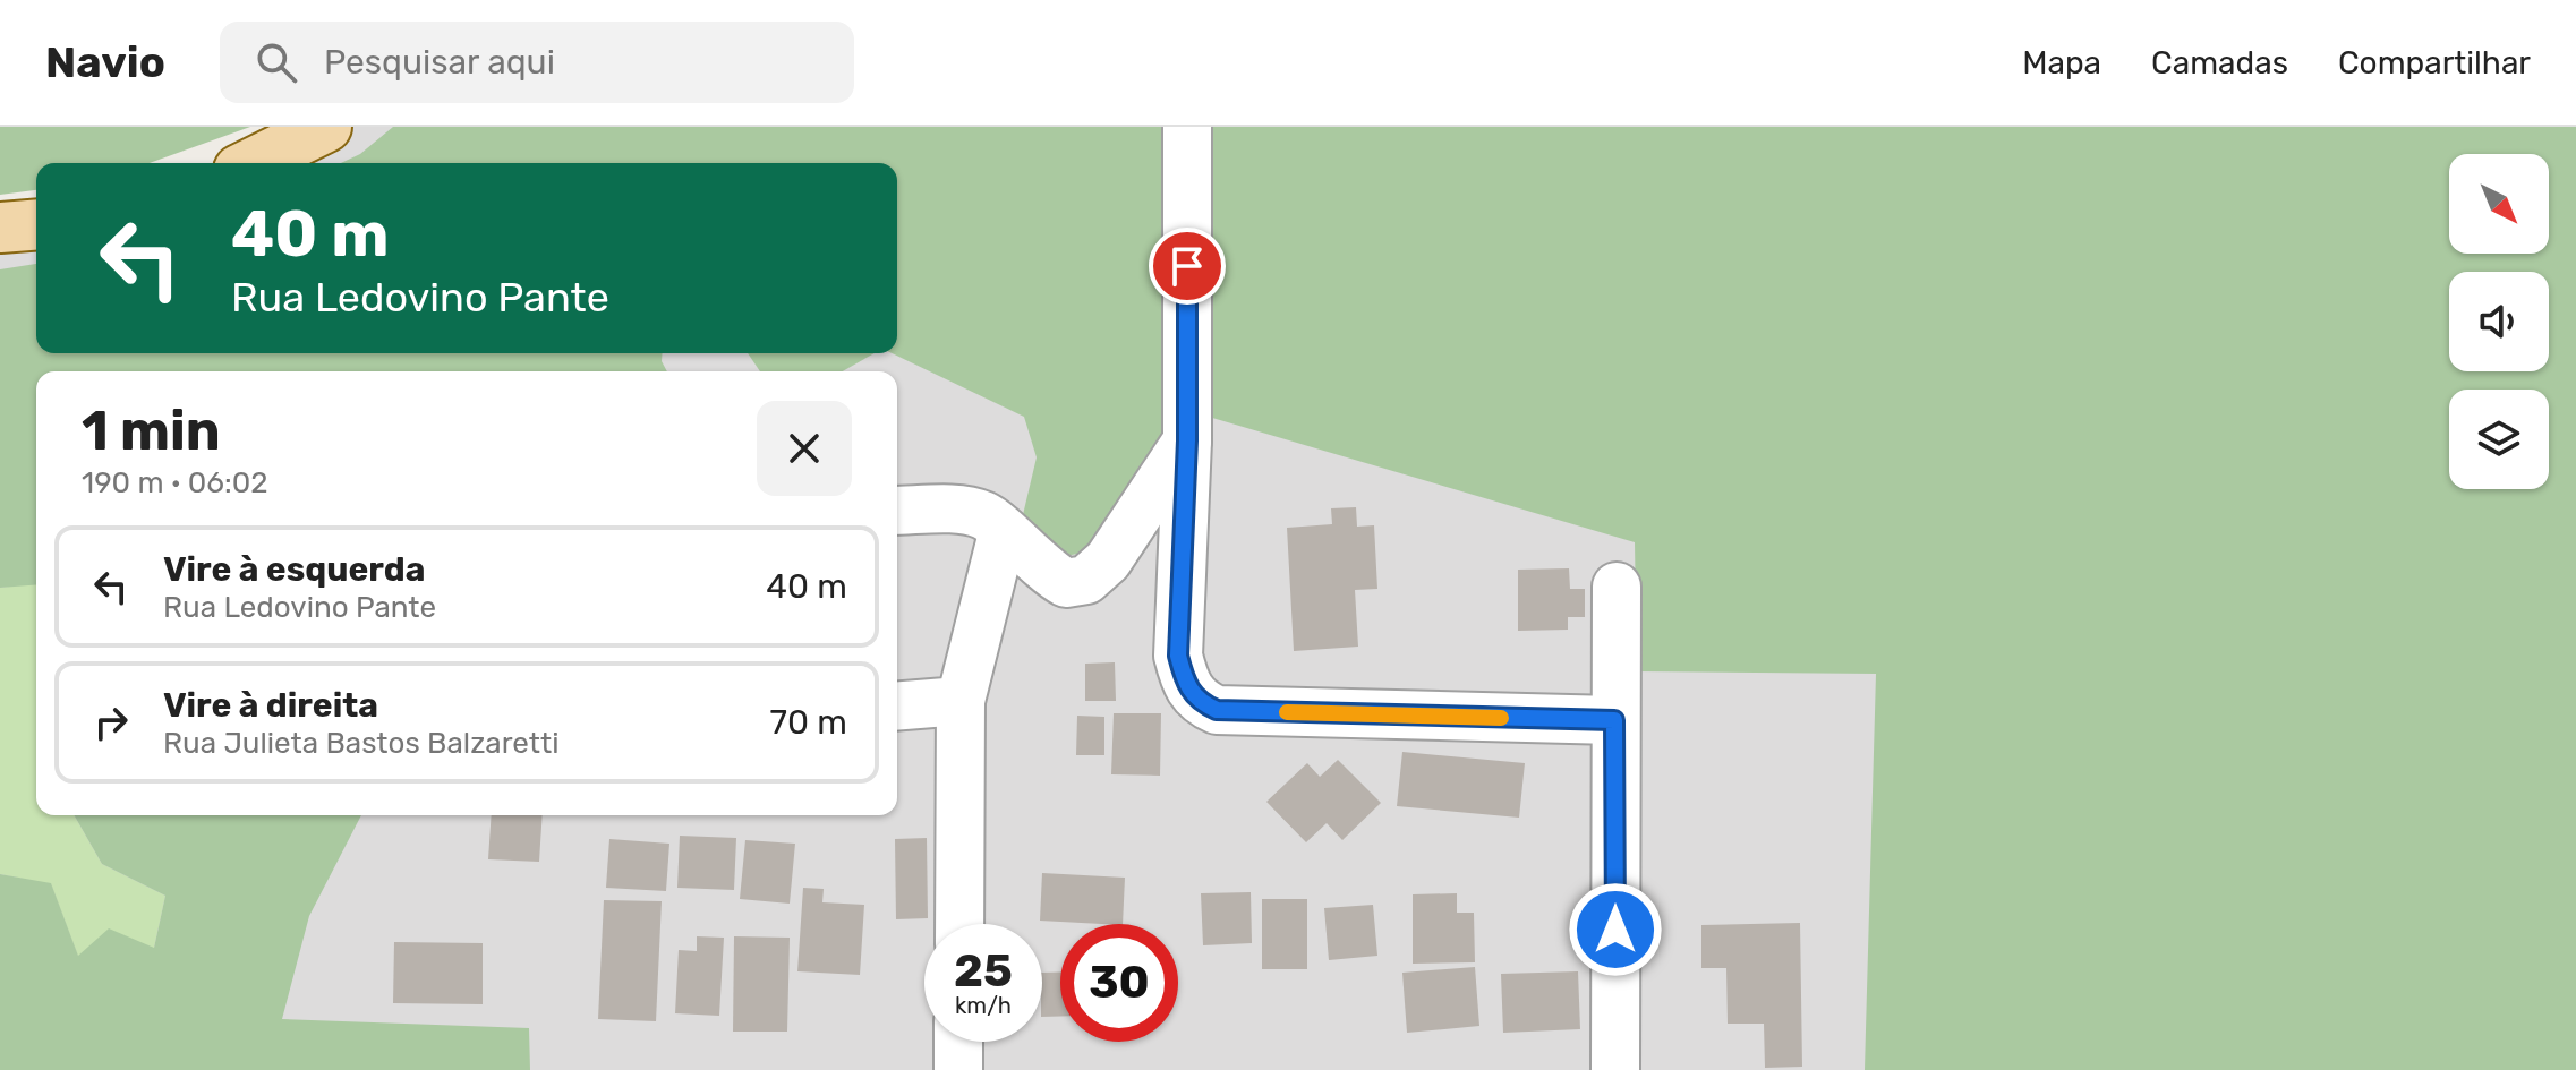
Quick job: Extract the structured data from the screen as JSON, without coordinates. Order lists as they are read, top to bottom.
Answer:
{
  "north": "bottom right",
  "page": {
    "header": "Navio",
    "search": "Pesquisar aqui",
    "nav": ["Mapa", "Camadas", "Compartilhar"],
    "turn": ["40 m", "Rua Ledovino Pante"],
    "heading": ["1 min", "190 m · 06:02"],
    "list": [
      {
        "name": "Vire à esquerda",
        "note": "Rua Ledovino Pante",
        "value": "40 m"
      },
      {
        "name": "Vire à direita",
        "note": "Rua Julieta Bastos Balzaretti",
        "value": "70 m"
      }
    ],
    "speed": "25 km/h",
    "limit": "30"
  }
}
